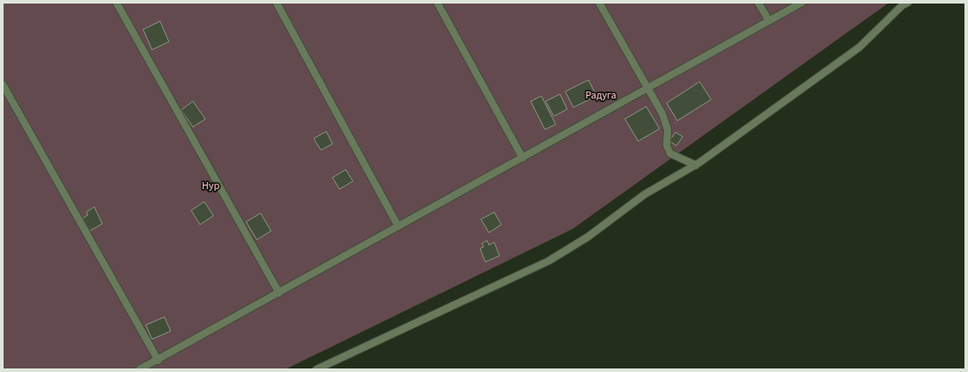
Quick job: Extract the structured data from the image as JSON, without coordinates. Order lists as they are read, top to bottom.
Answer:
{
  "parks": ["Радуга", "Нур"]
}
